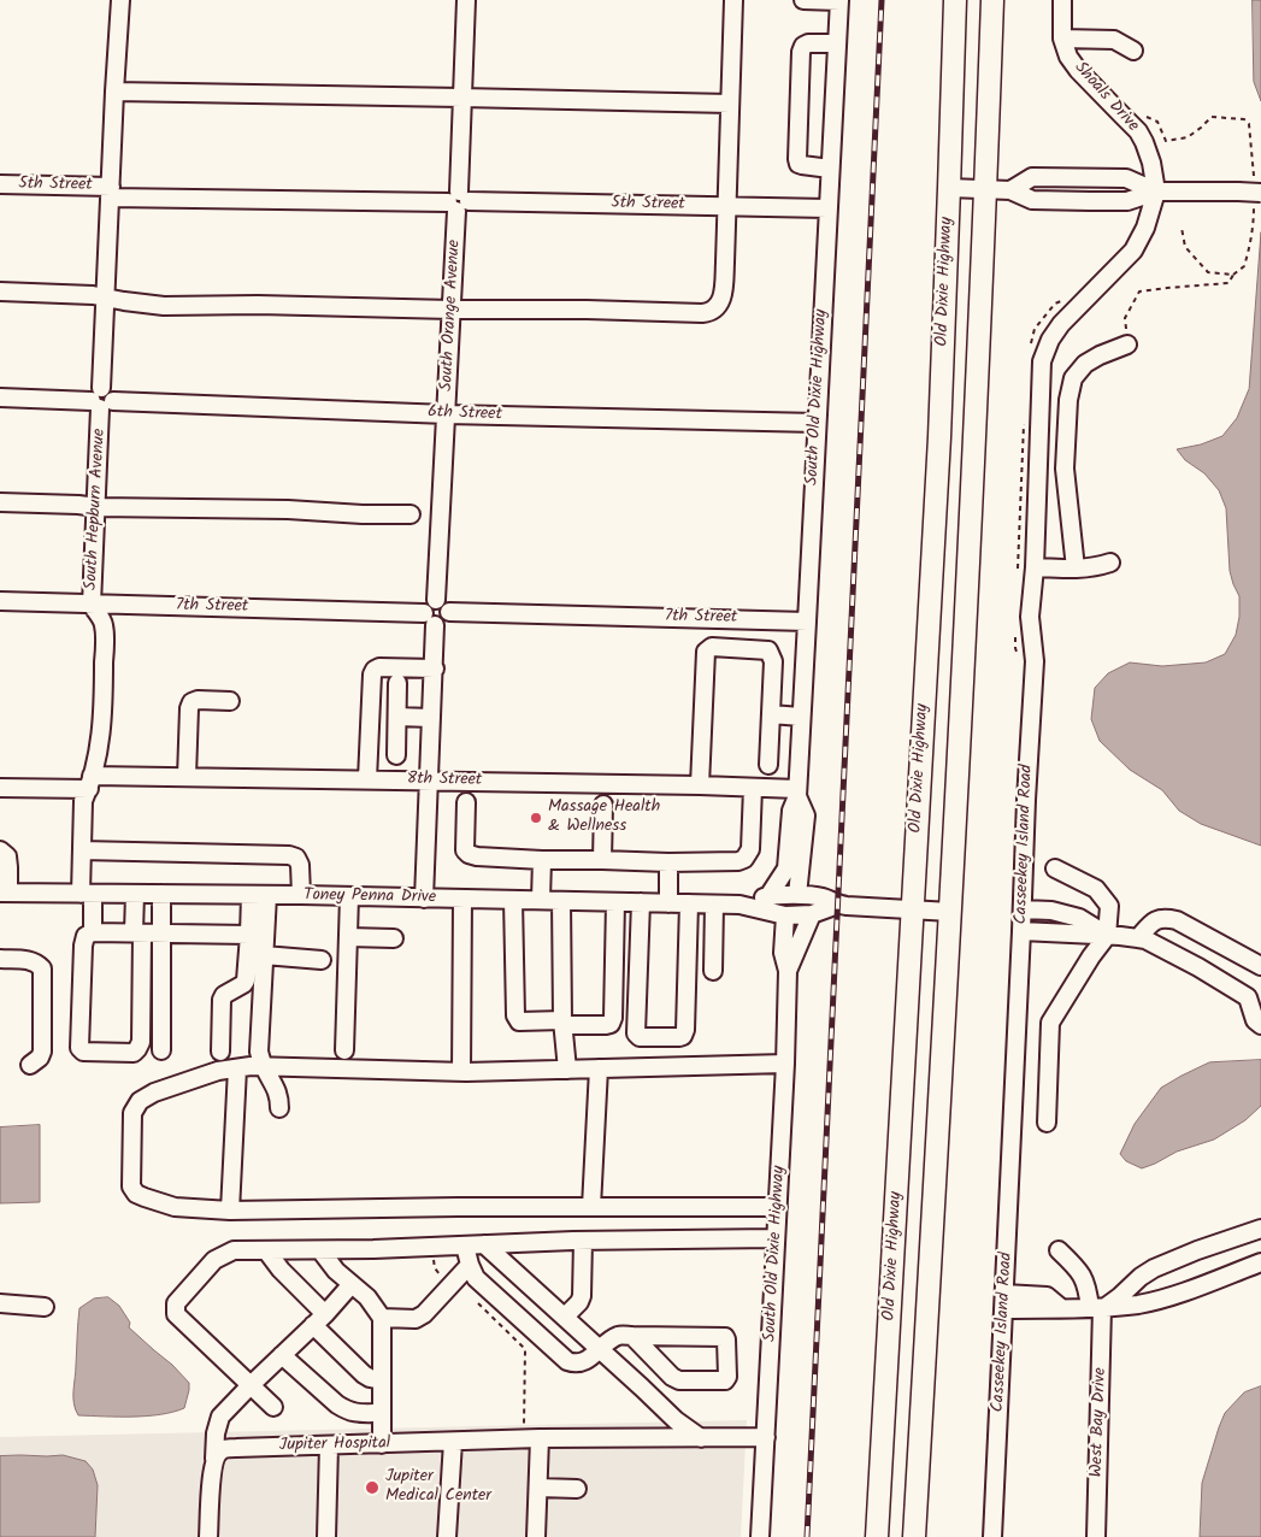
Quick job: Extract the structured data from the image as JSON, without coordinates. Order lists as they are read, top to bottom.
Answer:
{
  "streets": {
    "main road": ["Old Dixie Highway"],
    "street": [
      "Shoals Drive",
      "5th Street",
      "South Orange Avenue",
      "South Old Dixie Highway",
      "6th Street",
      "South Hepburn Avenue",
      "7th Street",
      "8th Street",
      "Casseekey Island Road",
      "Toney Penna Drive",
      "West Bay Drive",
      "Jupiter Hospital"
    ]
  },
  "crossings": [
    ["Shoals Drive", "Casseekey Island Road"],
    ["5th Street", "South Orange Avenue"],
    ["5th Street", "South Old Dixie Highway"],
    ["5th Street", "South Hepburn Avenue"],
    ["Old Dixie Highway", "Toney Penna Drive"],
    ["South Orange Avenue", "6th Street"],
    ["South Orange Avenue", "7th Street"],
    ["South Old Dixie Highway", "6th Street"],
    ["South Old Dixie Highway", "7th Street"],
    ["South Old Dixie Highway", "8th Street"],
    ["South Old Dixie Highway", "Toney Penna Drive"],
    ["South Old Dixie Highway", "Jupiter Hospital"],
    ["6th Street", "South Hepburn Avenue"],
    ["South Hepburn Avenue", "7th Street"],
    ["South Hepburn Avenue", "8th Street"],
    ["South Hepburn Avenue", "Toney Penna Drive"]
  ],
  "places": ["Massage Health & Wellness", "Jupiter Medical Center"]
}
